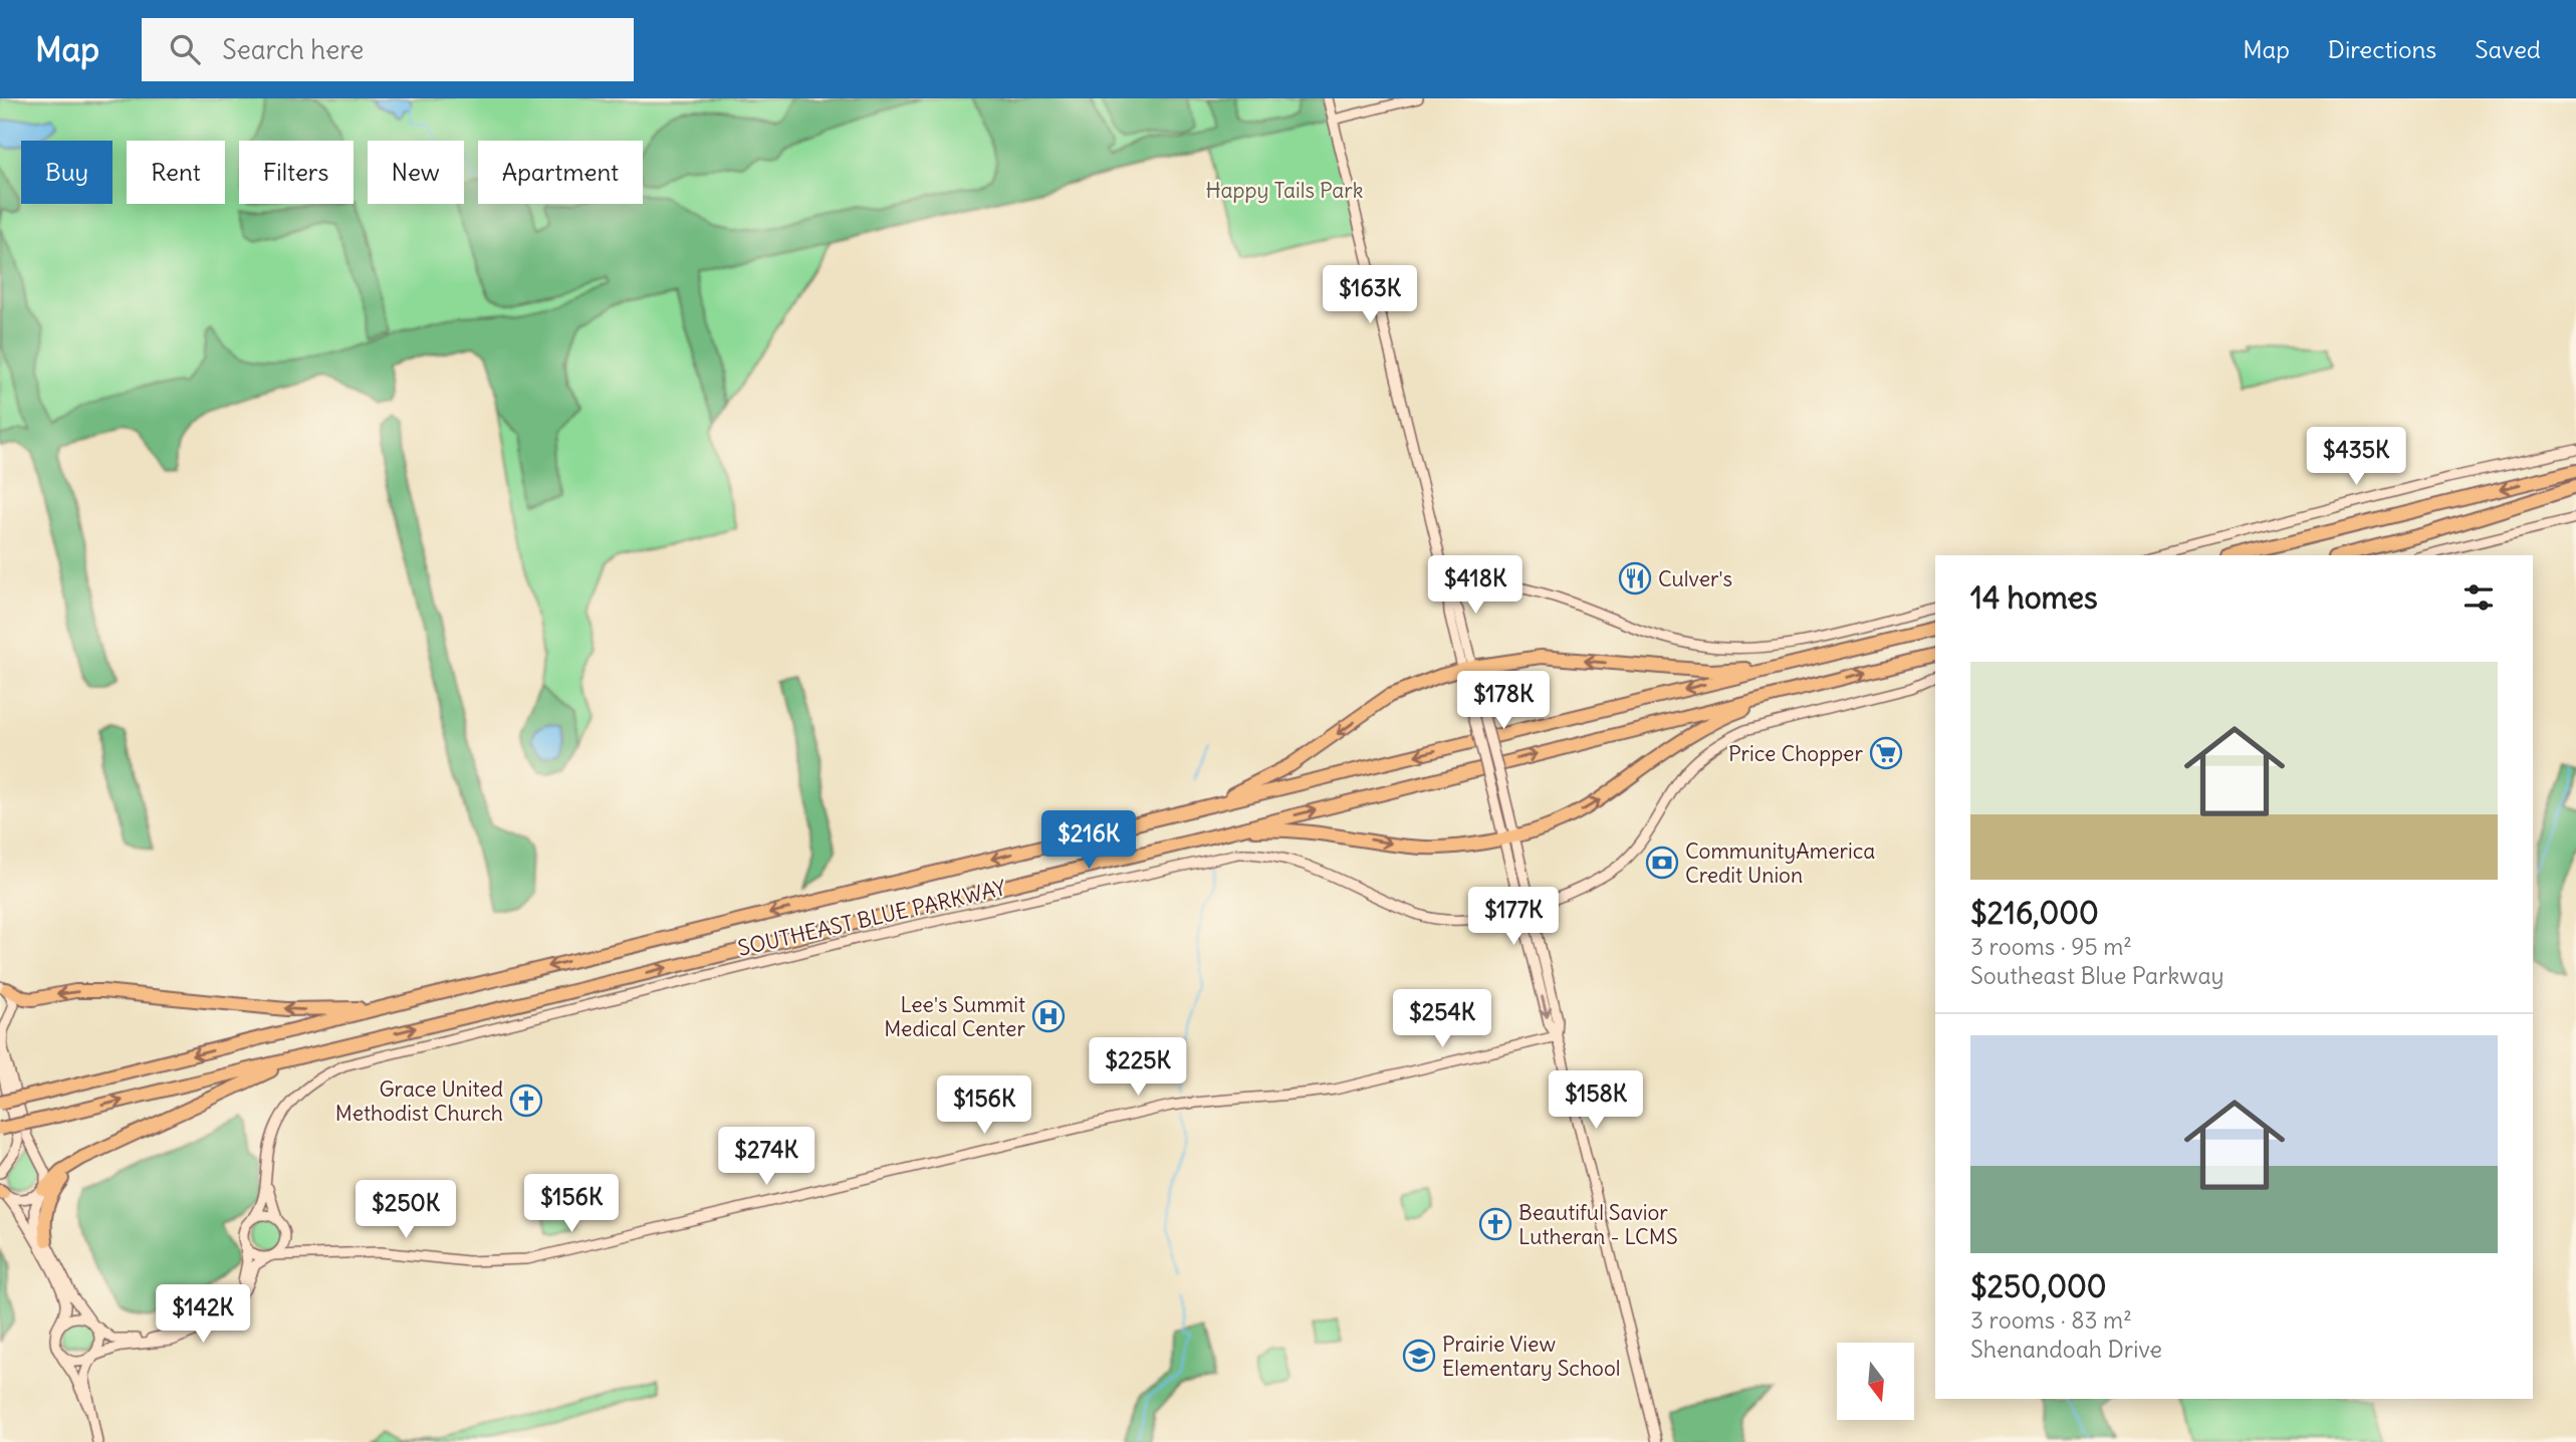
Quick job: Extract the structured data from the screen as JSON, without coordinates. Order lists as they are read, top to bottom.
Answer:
{
  "streets": {
    "street": ["SOUTHEAST BLUE PARKWAY"]
  },
  "parks": ["Happy Tails Park"],
  "places": {
    "restaurant": ["Culver's"],
    "supermarket": ["Price Chopper"],
    "bank": ["CommunityAmerica Credit Union"],
    "hospital": ["Lee's Summit Medical Center"],
    "church": ["Grace United Methodist Church", "Beautiful Savior Lutheran - LCMS"],
    "school or university": ["Prairie View Elementary School"]
  },
  "north": "bottom",
  "page": {
    "header": "Map",
    "search": "Search here",
    "nav": ["Map", "Directions", "Saved"],
    "chip": [
      "Buy",
      "Rent",
      "Filters",
      "New",
      "Apartment"
    ],
    "price": [
      "$163K",
      "$435K",
      "$418K",
      "$178K",
      "$216K",
      "$177K",
      "$254K",
      "$225K",
      "$158K",
      "$156K",
      "$274K",
      "$156K",
      "$250K",
      "$142K"
    ],
    "heading": "14 homes",
    "list": [
      {
        "name": "$216,000",
        "note": "3 rooms · 95 m² · Southeast Blue Parkway"
      },
      {
        "name": "$250,000",
        "note": "3 rooms · 83 m² · Shenandoah Drive"
      }
    ]
  }
}
